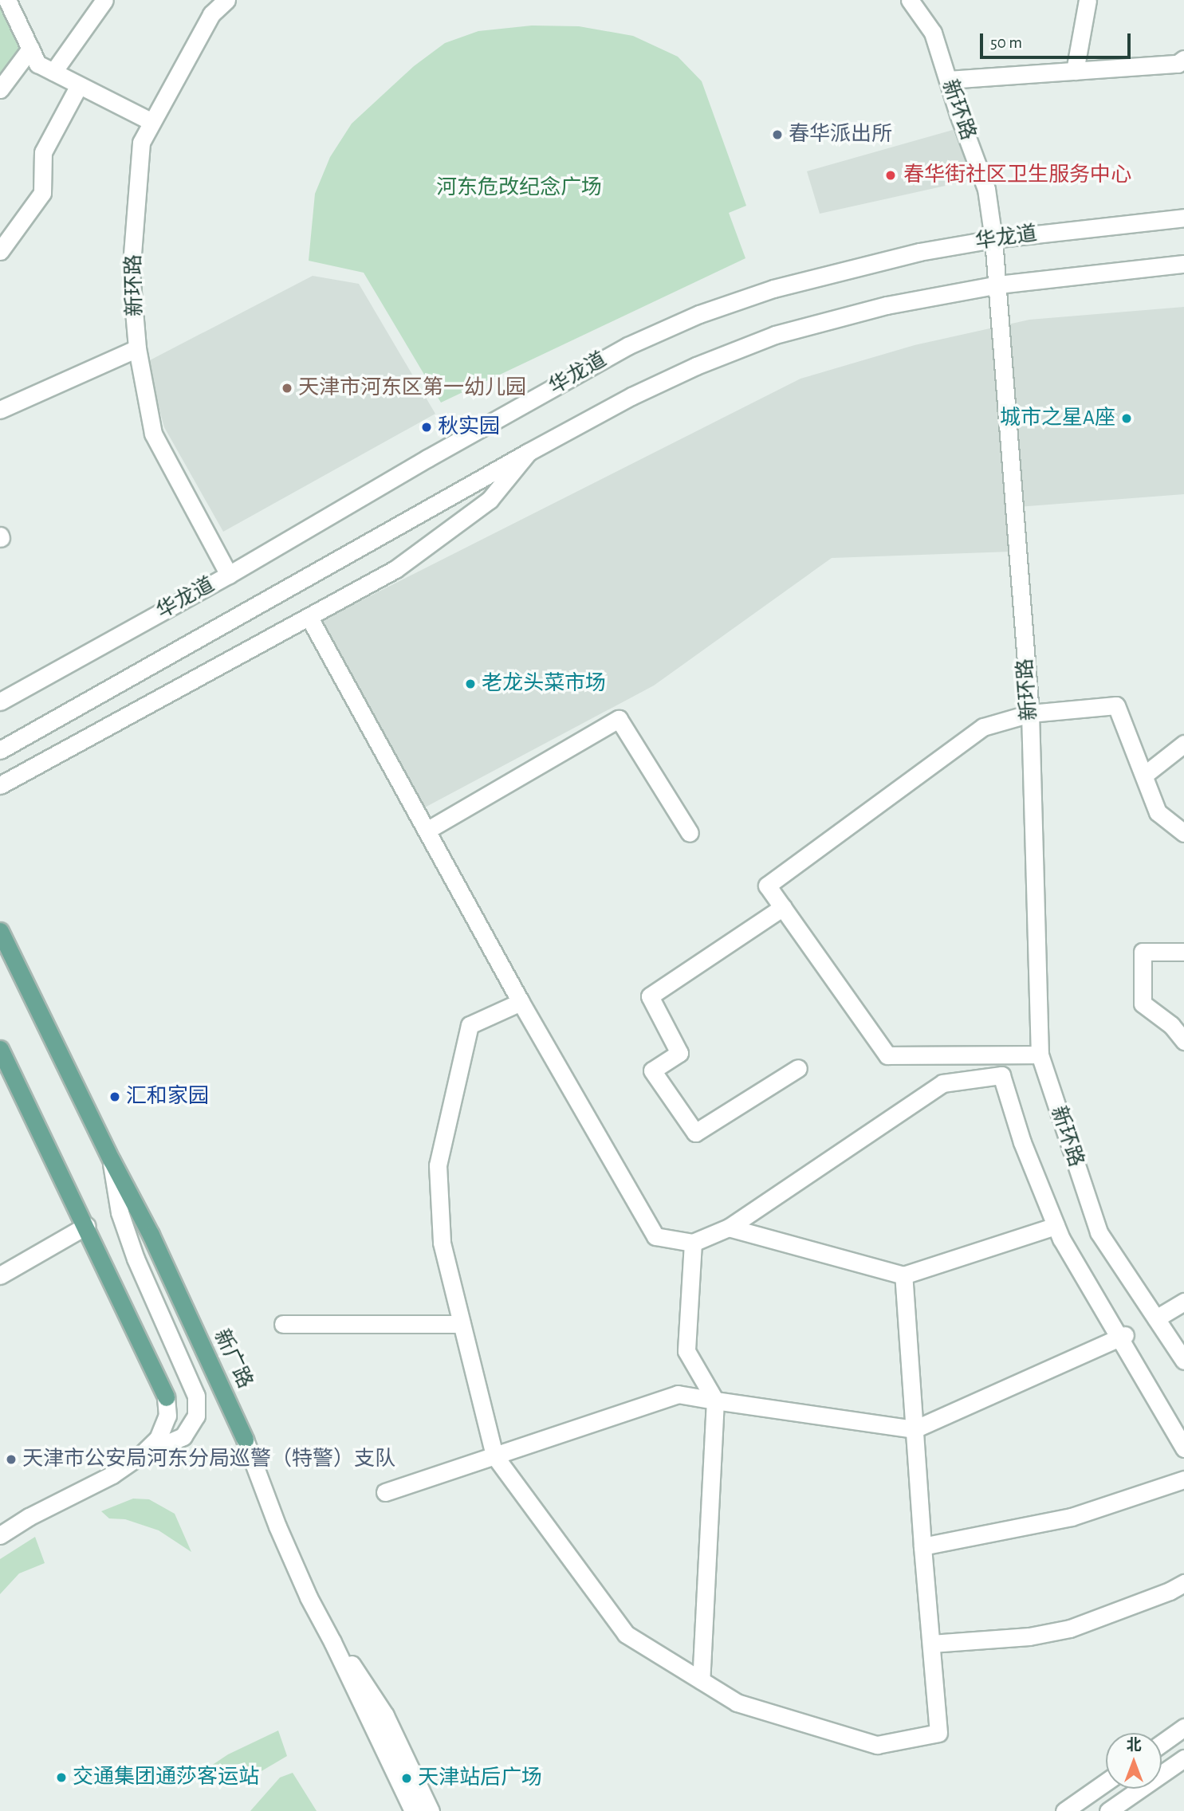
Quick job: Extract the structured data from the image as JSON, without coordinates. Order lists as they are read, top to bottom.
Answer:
{
  "streets": {
    "main road": ["新广路"],
    "street": ["新环路", "华龙道"]
  },
  "crossings": [
    ["新环路", "华龙道"]
  ],
  "parks": ["河东危改纪念广场"],
  "places": [
    "春华派出所",
    "春华街社区卫生服务中心",
    "天津市河东区第一幼儿园",
    "城市之星A座",
    "秋实园",
    "老龙头菜市场",
    "汇和家园",
    "天津市公安局河东分局巡警（特警）支队",
    "交通集团通莎客运站",
    "天津站后广场"
  ],
  "scale_bar": "50 m",
  "north": "top"
}
